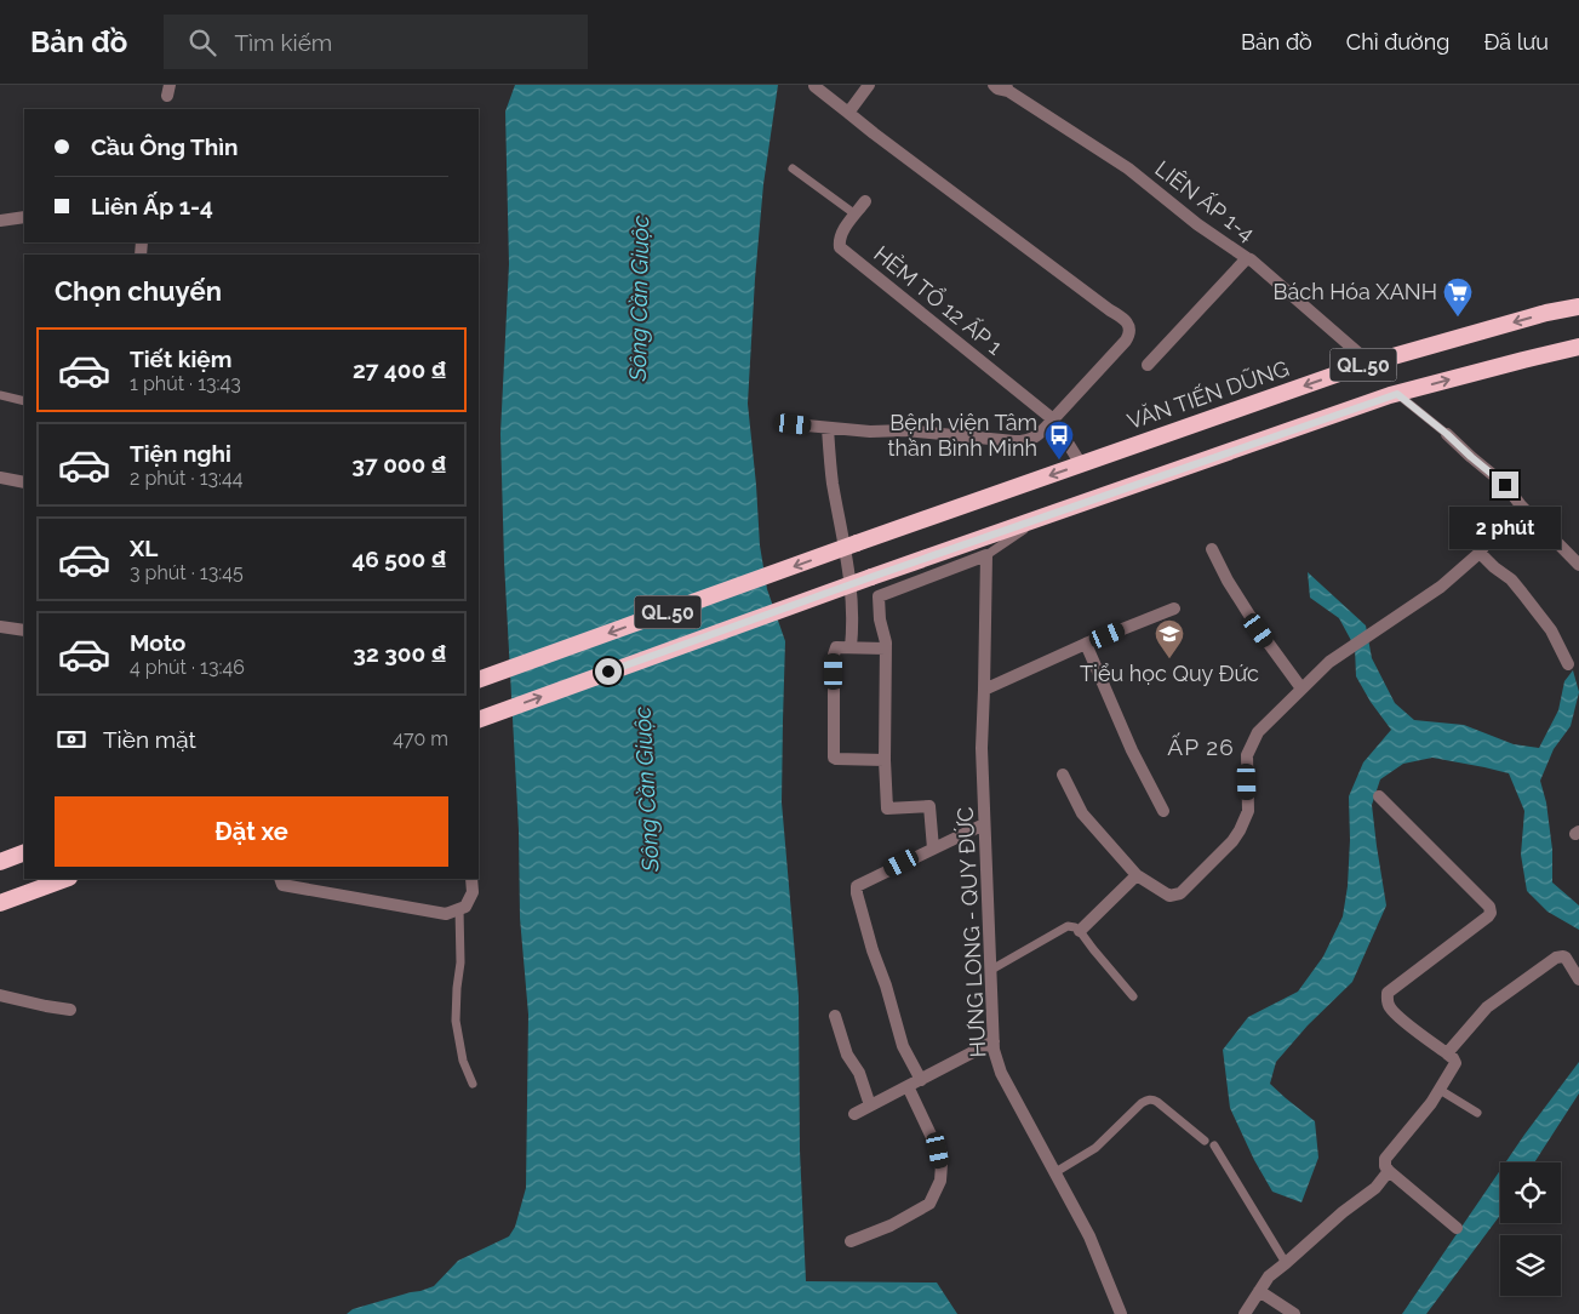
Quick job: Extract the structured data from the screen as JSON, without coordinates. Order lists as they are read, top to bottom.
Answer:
{
  "streets": {
    "highway": ["QL.50", "VĂN TIẾN DŨNG"],
    "street": ["LIÊN ẤP 1-4", "HẺM TỔ 12 ẤP 1", "HƯNG LONG - QUY ĐỨC"]
  },
  "crossings": [
    ["LIÊN ẤP 1-4", "VĂN TIẾN DŨNG"]
  ],
  "districts": ["ẤP 26"],
  "water": ["Sông Cần Giuộc"],
  "places": {
    "supermarket": ["Bách Hóa XANH"],
    "bus stop": ["Bệnh viện Tâm thần Bình Minh"],
    "school or university": ["Tiểu học Quy Đức"]
  },
  "page": {
    "header": "Bản đồ",
    "search": "Tìm kiếm",
    "nav": ["Bản đồ", "Chỉ đường", "Đã lưu"],
    "banner": ["Cầu Ông Thìn", "Liên Ấp 1-4"],
    "heading": "Chọn chuyến",
    "list": [
      {
        "name": "Tiết kiệm",
        "note": "1 phút · 13:43",
        "value": "27 400 ₫"
      },
      {
        "name": "Tiện nghi",
        "note": "2 phút · 13:44",
        "value": "37 000 ₫"
      },
      {
        "name": "XL",
        "note": "3 phút · 13:45",
        "value": "46 500 ₫"
      },
      {
        "name": "Moto",
        "note": "4 phút · 13:46",
        "value": "32 300 ₫"
      }
    ],
    "bubble": "2 phút",
    "pay": ["Tiền mặt", "470 m"],
    "buttons": "Đặt xe"
  }
}
